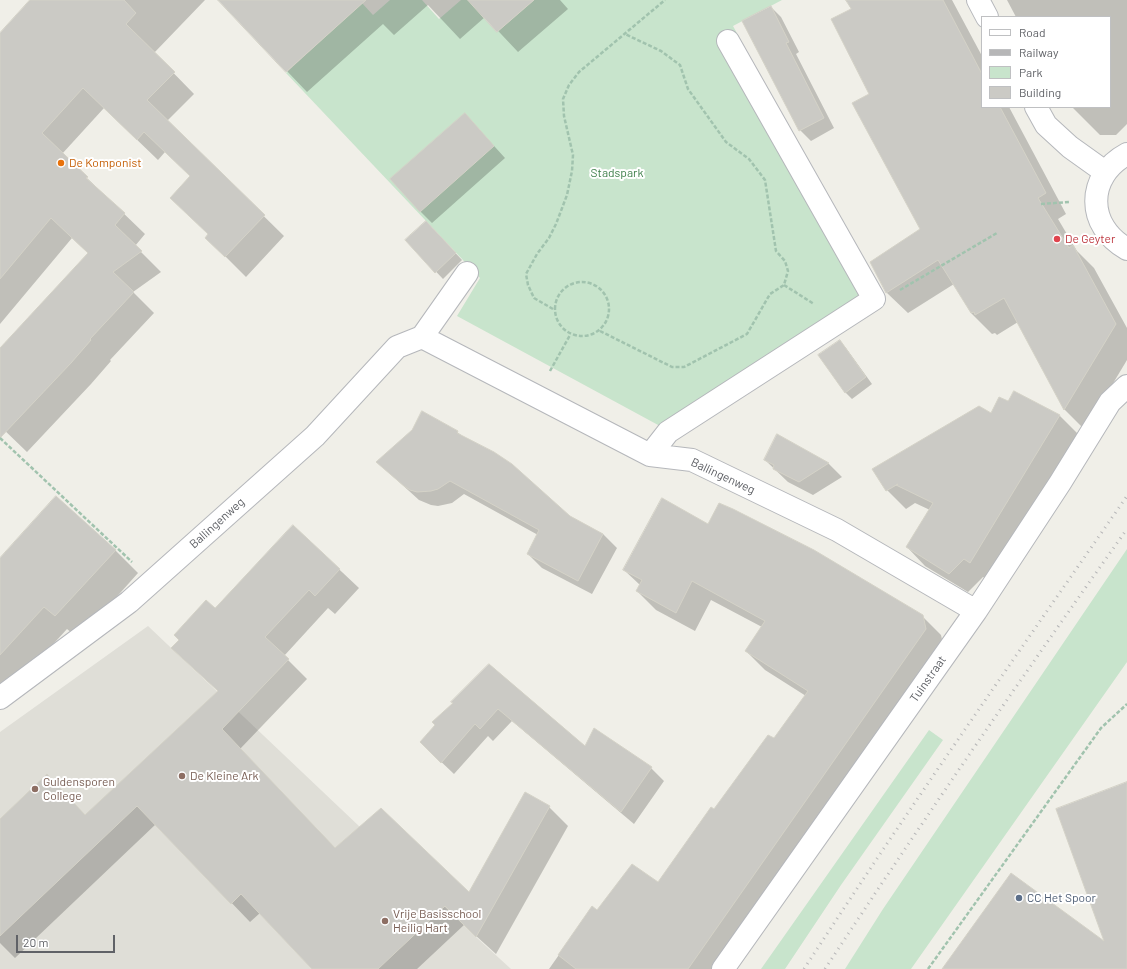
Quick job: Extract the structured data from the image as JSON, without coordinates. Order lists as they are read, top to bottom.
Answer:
{
  "streets": {
    "street": ["Ballingenweg", "Tuinstraat"]
  },
  "crossings": [
    ["Ballingenweg", "Tuinstraat"]
  ],
  "parks": ["Stadspark"],
  "places": [
    "De Komponist",
    "De Geyter",
    "De Kleine Ark",
    "Guldensporen College",
    "CC Het Spoor",
    "Vrije Basisschool Heilig Hart"
  ],
  "legend": [
    "Road",
    "Railway",
    "Park",
    "Building"
  ],
  "scale_bar": "20 m"
}
